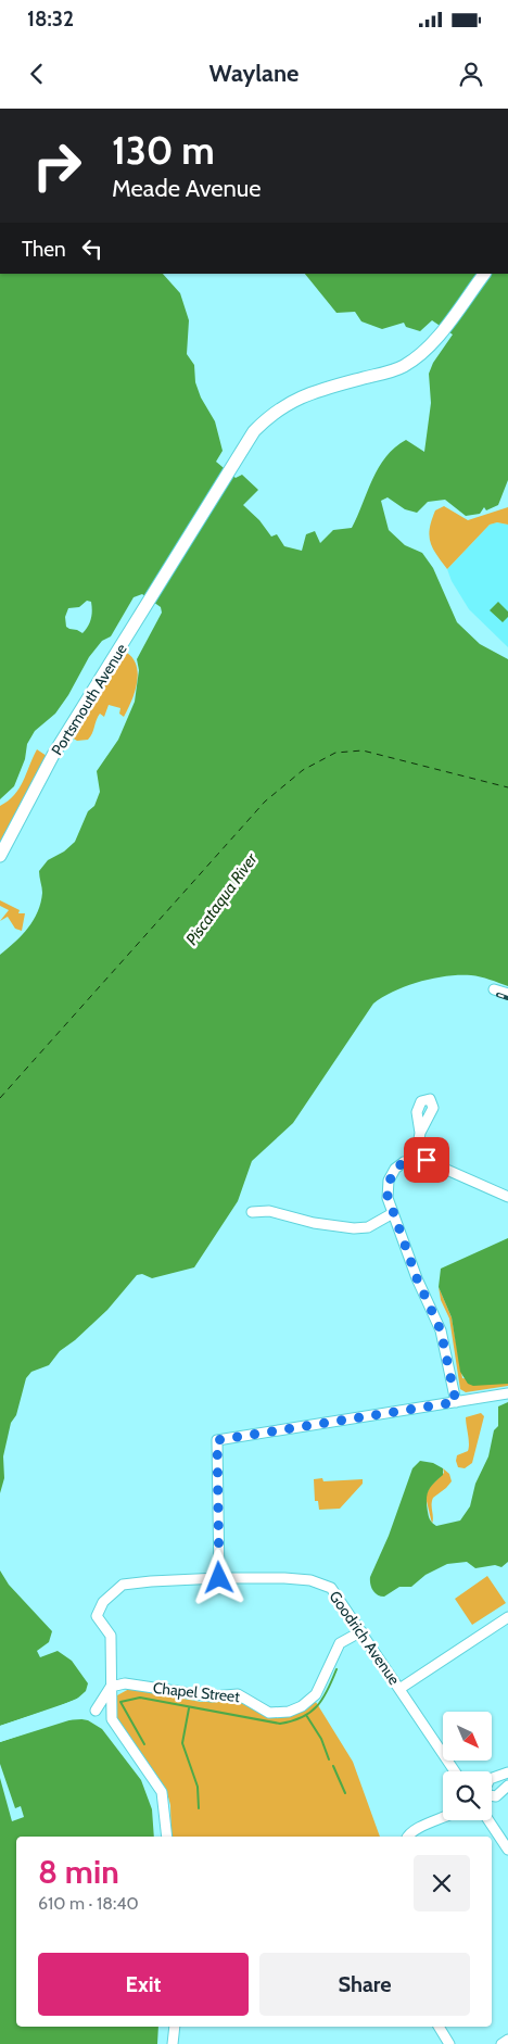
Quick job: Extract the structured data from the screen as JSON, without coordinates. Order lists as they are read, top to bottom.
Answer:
{
  "streets": {
    "main road": ["Portsmouth Avenue"],
    "street": ["Goodrich Avenue", "Chapel Street"]
  },
  "crossings": [
    ["Goodrich Avenue", "Chapel Street"]
  ],
  "water": ["Piscataqua River"],
  "north": "bottom right",
  "page": {
    "status": "18:32",
    "header": "Waylane",
    "turn": ["130 m", "Meade Avenue"],
    "then": "Then",
    "heading": ["8 min", "610 m · 18:40"],
    "buttons": ["Exit", "Share"]
  }
}
